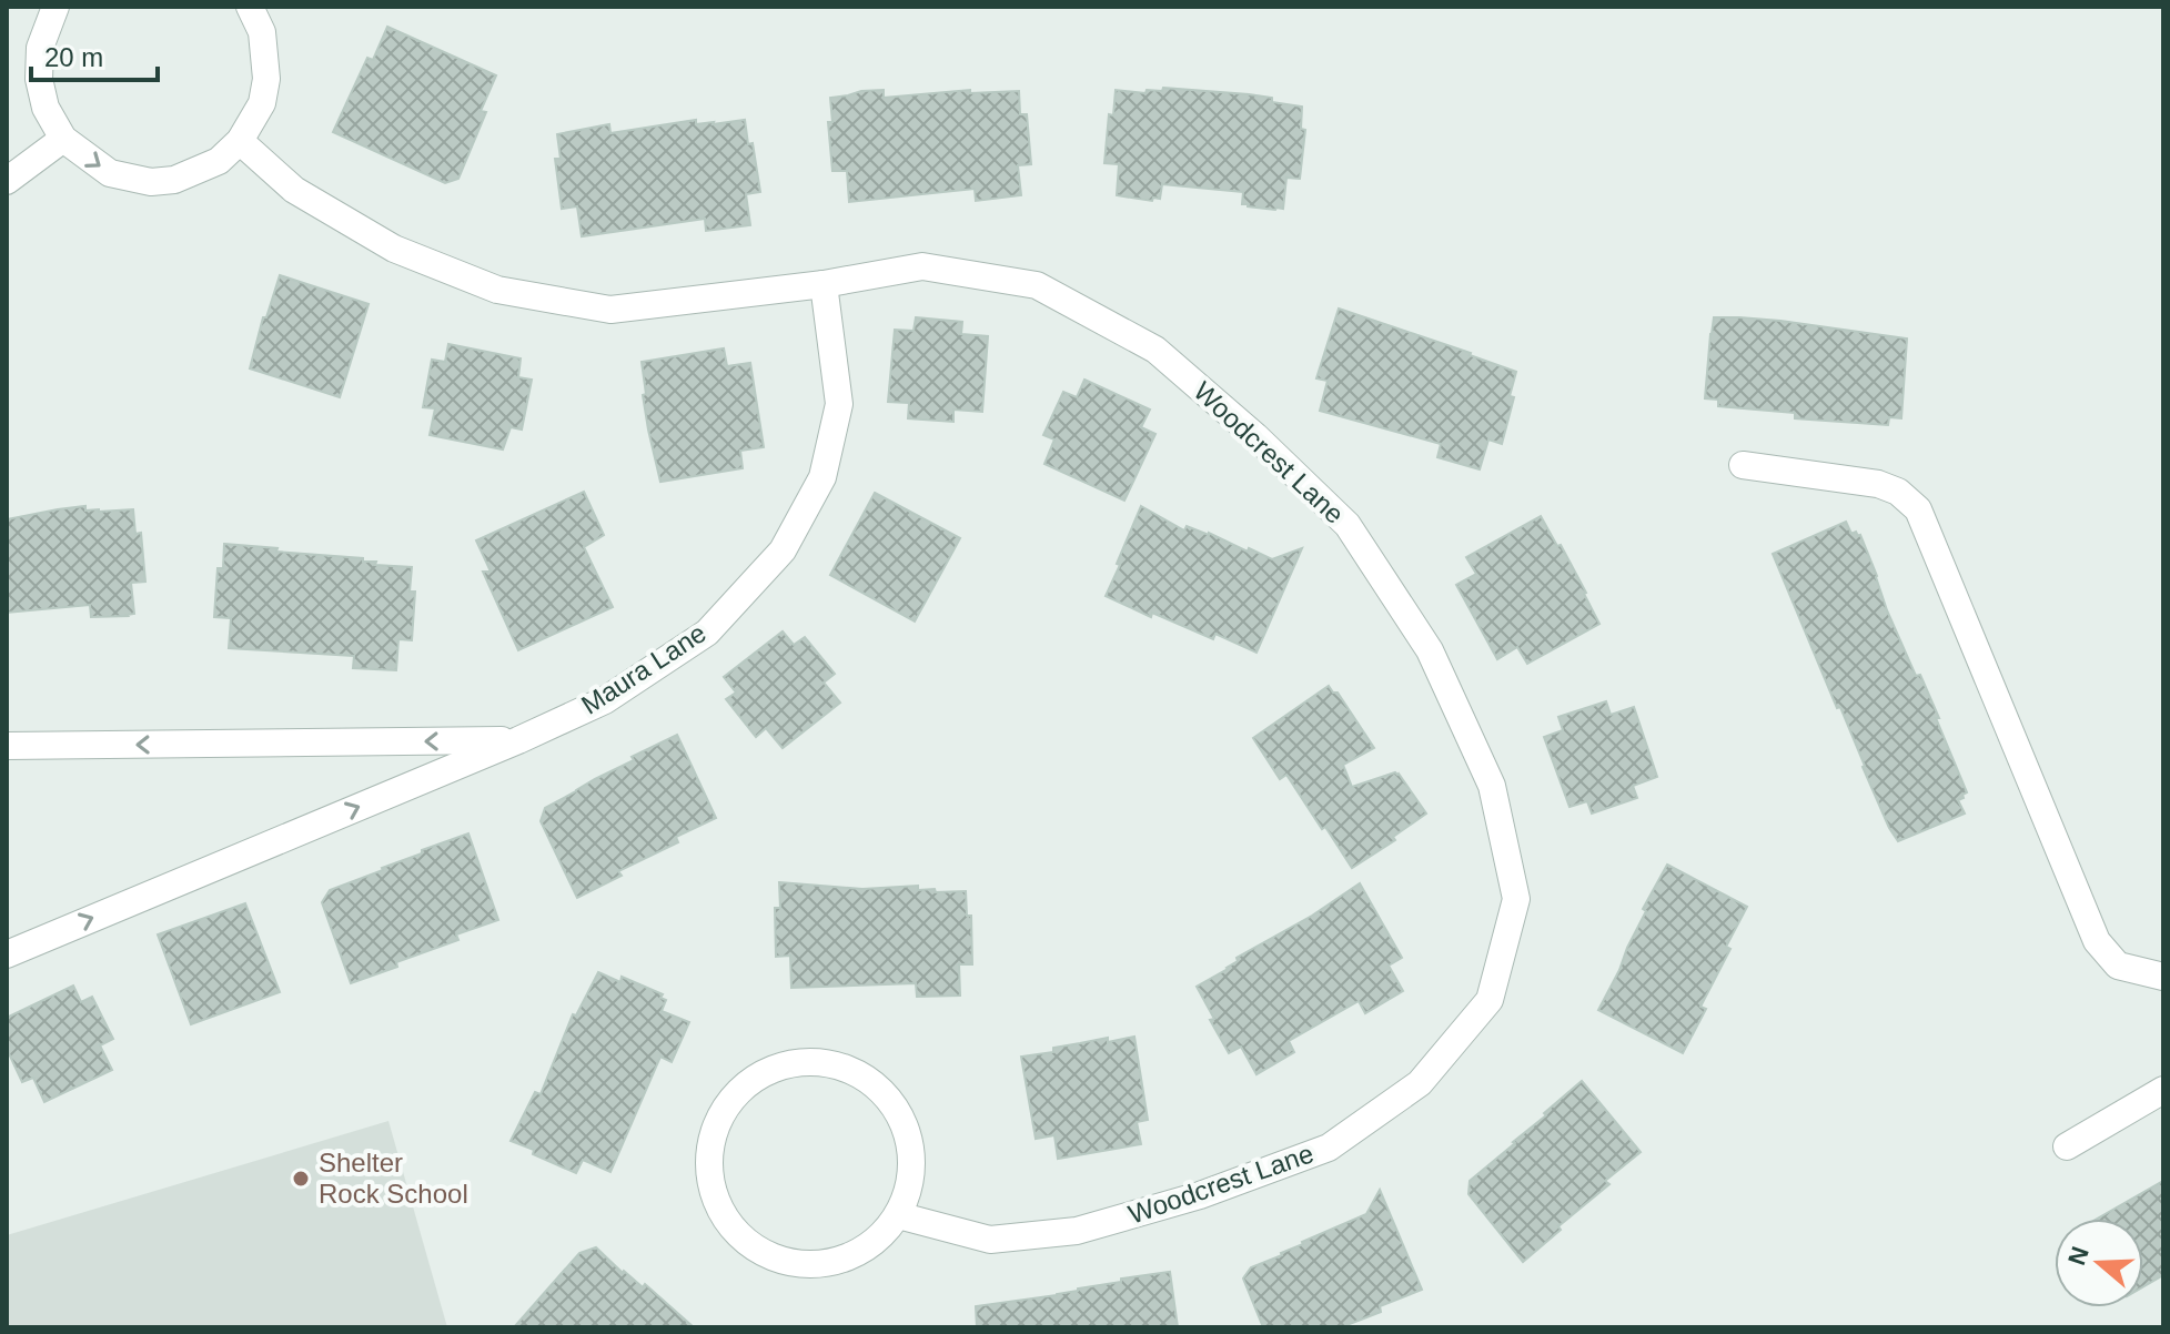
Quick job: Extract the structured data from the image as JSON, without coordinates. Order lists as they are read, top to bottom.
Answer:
{
  "streets": {
    "street": ["Woodcrest Lane", "Maura Lane"]
  },
  "crossings": [
    ["Woodcrest Lane", "Maura Lane"]
  ],
  "places": ["Shelter Rock School"],
  "scale_bar": "20 m",
  "north": "left"
}
